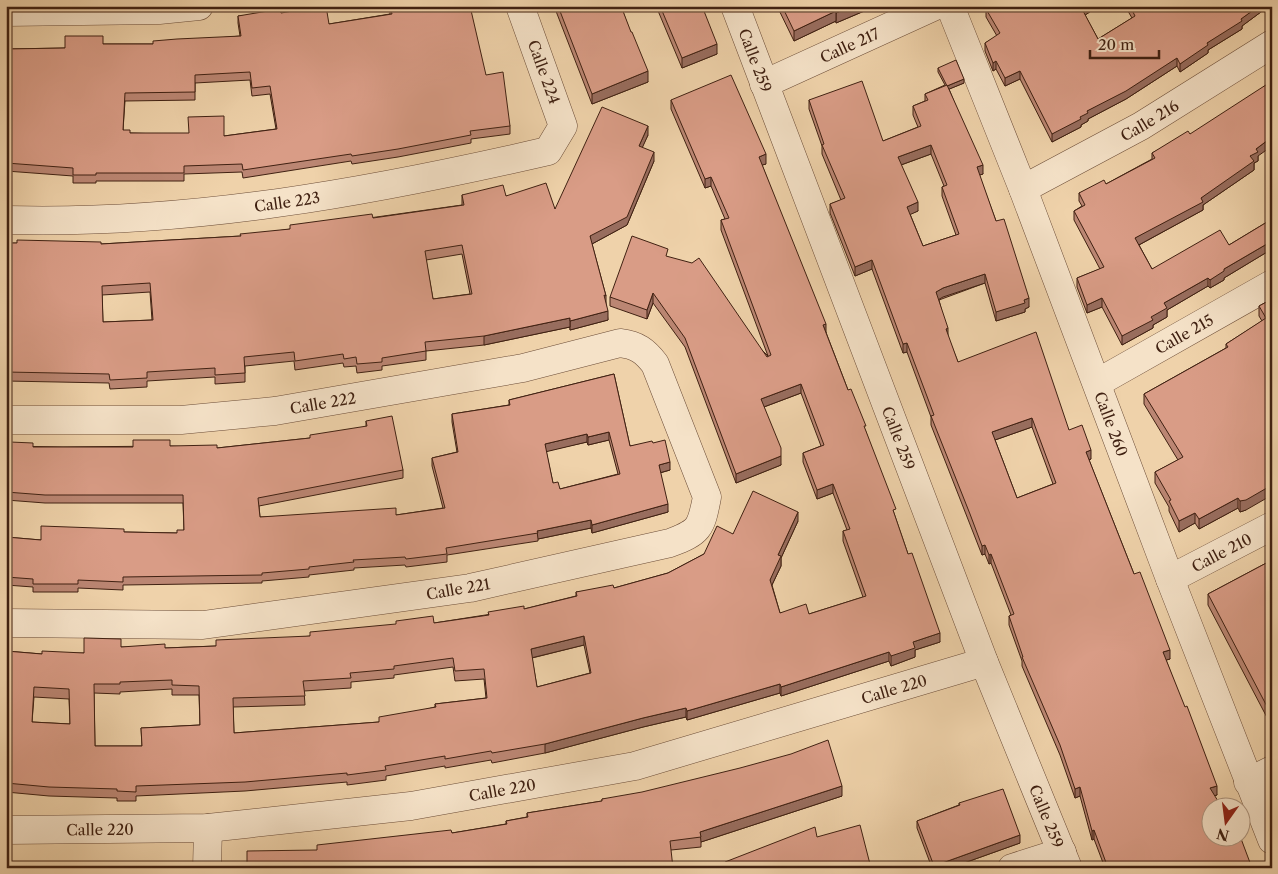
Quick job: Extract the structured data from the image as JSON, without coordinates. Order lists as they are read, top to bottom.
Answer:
{
  "streets": {
    "street": [
      "Calle 217",
      "Calle 259",
      "Calle 224",
      "Calle 216",
      "Calle 223",
      "Calle 215",
      "Calle 222",
      "Calle 260",
      "Calle 210",
      "Calle 221",
      "Calle 220"
    ]
  },
  "crossings": [
    ["Calle 217", "Calle 259"],
    ["Calle 259", "Calle 220"],
    ["Calle 224", "Calle 223"],
    ["Calle 216", "Calle 260"],
    ["Calle 215", "Calle 260"],
    ["Calle 222", "Calle 221"],
    ["Calle 260", "Calle 210"]
  ],
  "scale_bar": "20 m",
  "north": "bottom"
}
